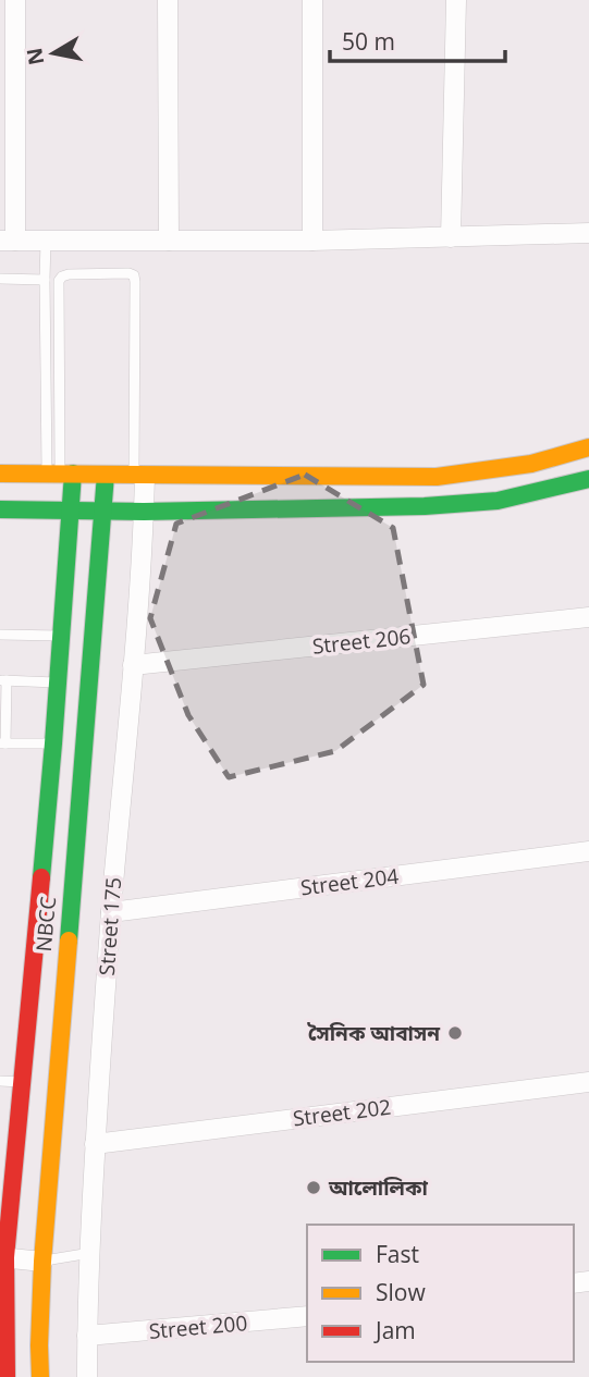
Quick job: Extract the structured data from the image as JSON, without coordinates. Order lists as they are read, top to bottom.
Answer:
{
  "streets": {
    "street": [
      "Street 206",
      "Street 204",
      "NBCC",
      "Street 175",
      "Street 202",
      "Street 200"
    ]
  },
  "crossings": [
    ["Street 206", "Street 175"],
    ["Street 204", "Street 175"],
    ["Street 175", "Street 202"],
    ["Street 175", "Street 200"]
  ],
  "places": ["সৈনিক আবাসন", "আলোলিকা"],
  "legend": ["Fast", "Slow", "Jam"],
  "scale_bar": "50 m",
  "north": "left"
}
